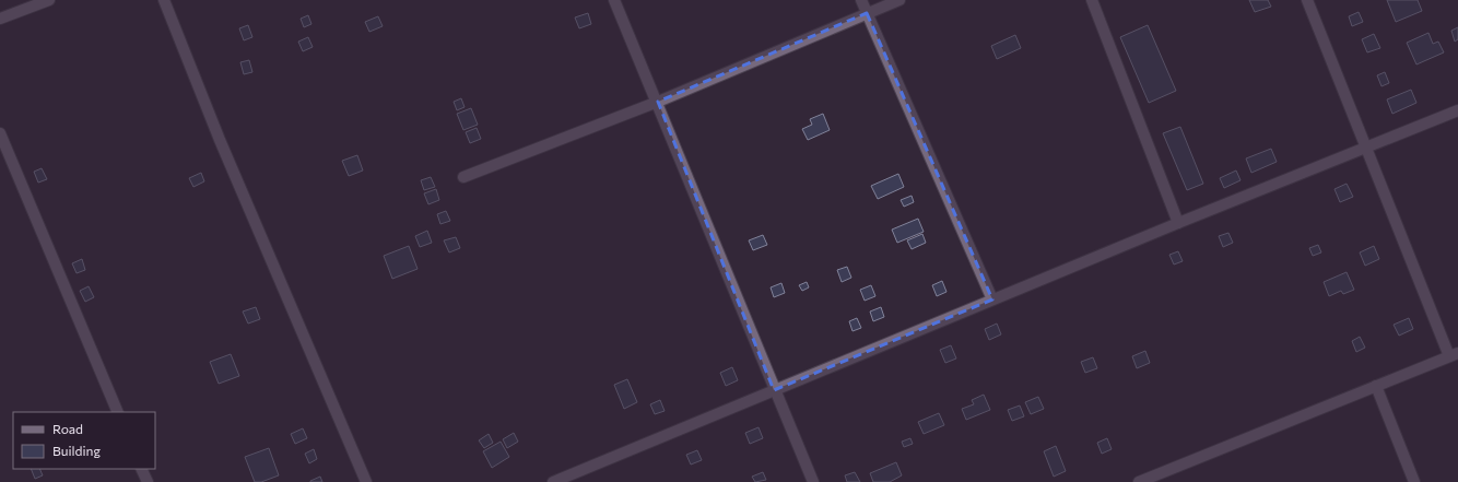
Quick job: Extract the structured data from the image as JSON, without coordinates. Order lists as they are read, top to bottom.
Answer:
{
  "legend": ["Road", "Building"]
}
